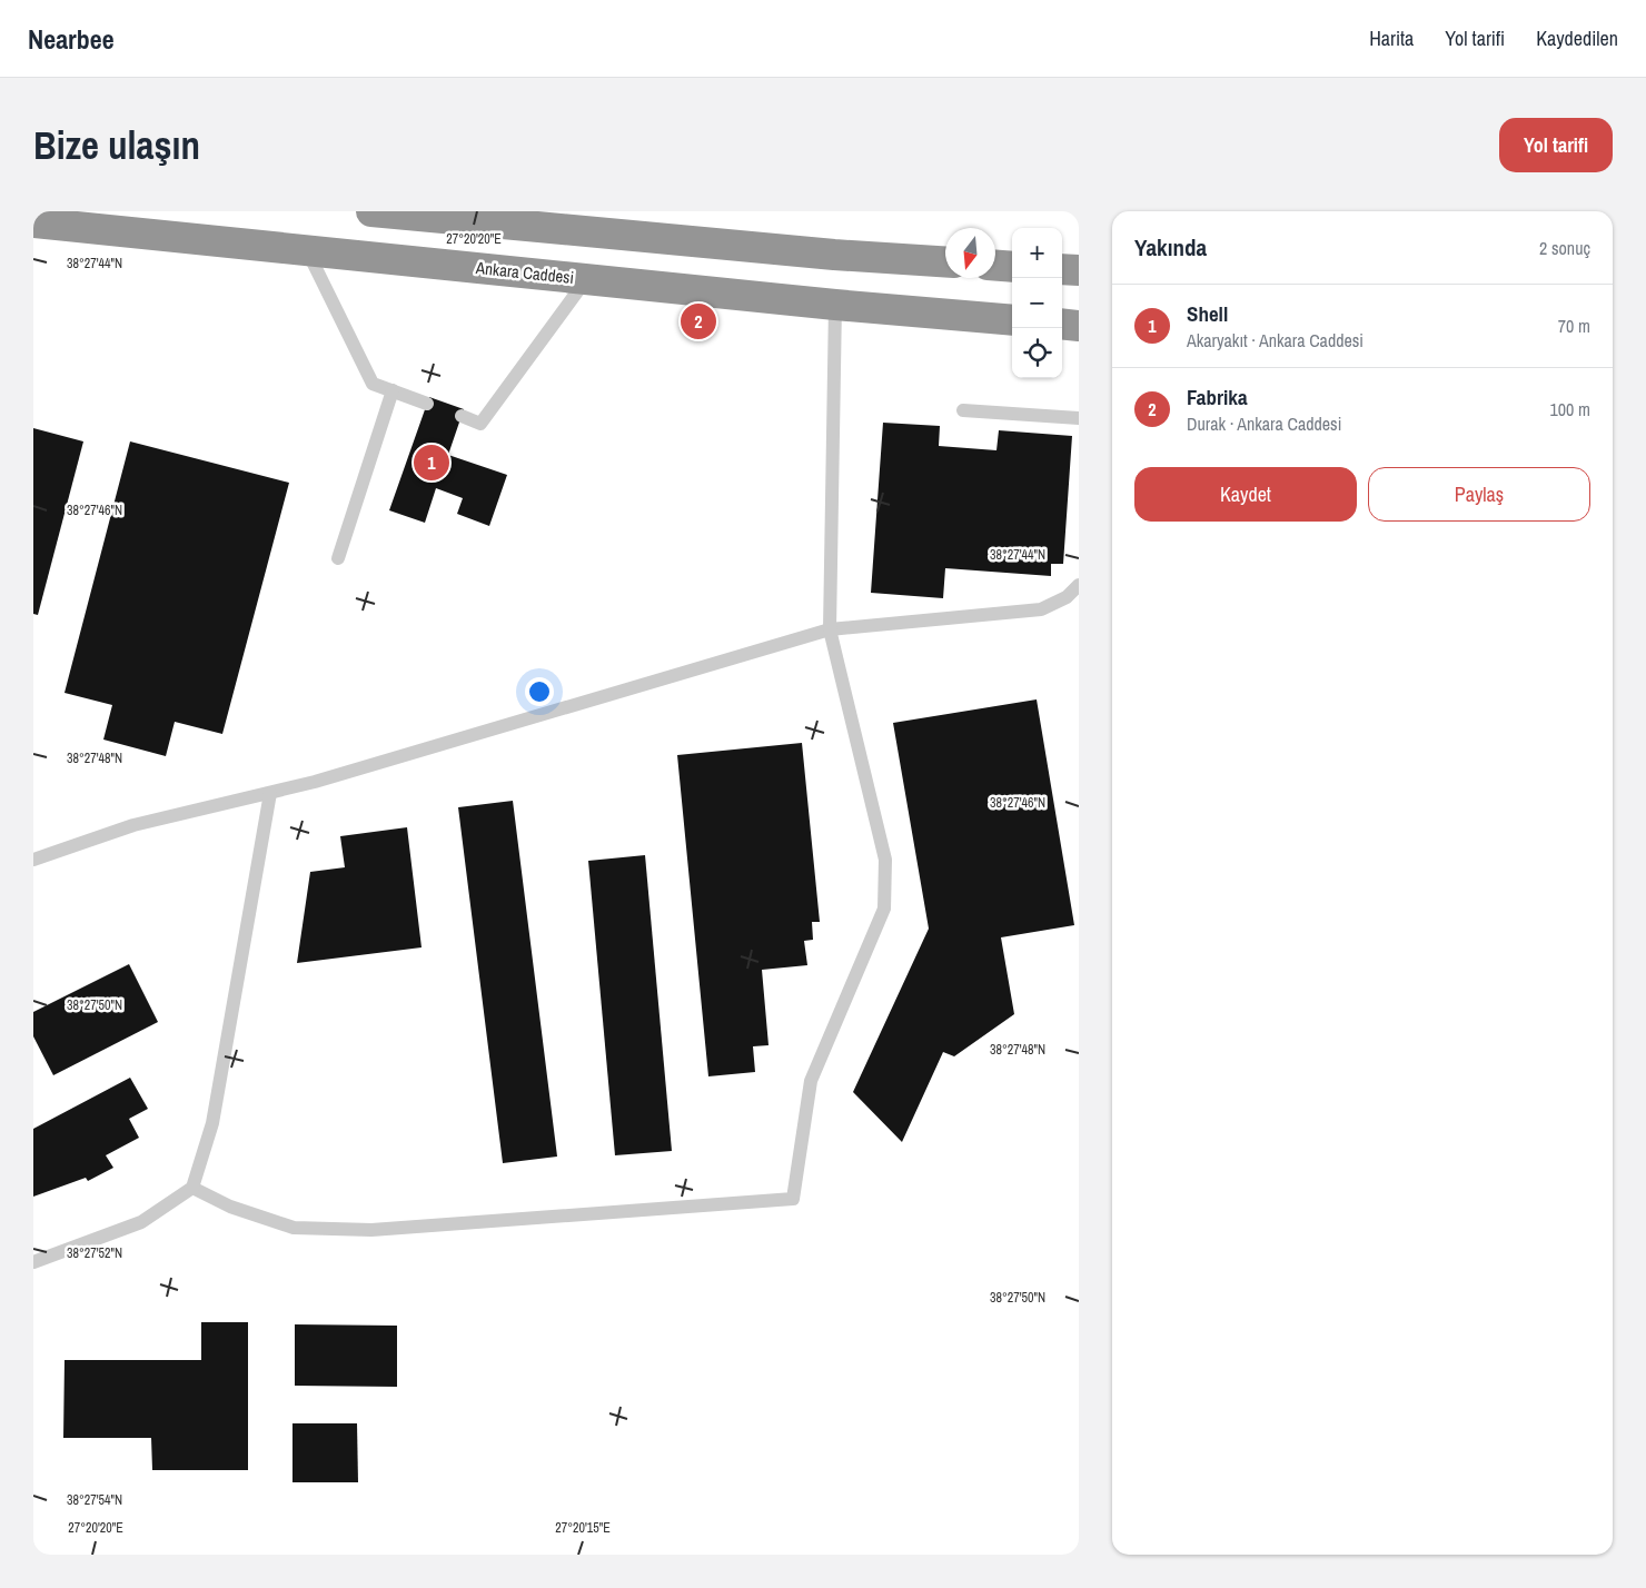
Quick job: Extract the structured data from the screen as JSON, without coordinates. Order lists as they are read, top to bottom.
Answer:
{
  "streets": {
    "highway": ["Ankara Caddesi"]
  },
  "north": "bottom",
  "page": {
    "header": "Nearbee",
    "nav": ["Harita", "Yol tarifi", "Kaydedilen"],
    "buttons": [
      "Yol tarifi",
      ["Kaydet", "Paylaş"]
    ],
    "title": "Bize ulaşın",
    "heading": ["Yakında", "2 sonuç"],
    "map_buttons": ["+", "−"],
    "list": [
      {
        "mark": "1",
        "name": "Shell",
        "note": "Akaryakıt · Ankara Caddesi",
        "value": "70 m"
      },
      {
        "mark": "2",
        "name": "Fabrika",
        "note": "Durak · Ankara Caddesi",
        "value": "100 m"
      }
    ],
    "pins": ["2", "1"]
  },
  "coordinates": [
    "27°20'20\"E",
    "38°27'44\"N",
    "38°27'46\"N",
    "38°27'48\"N",
    "38°27'50\"N",
    "38°27'52\"N",
    "38°27'54\"N",
    "27°20'15\"E"
  ]
}
